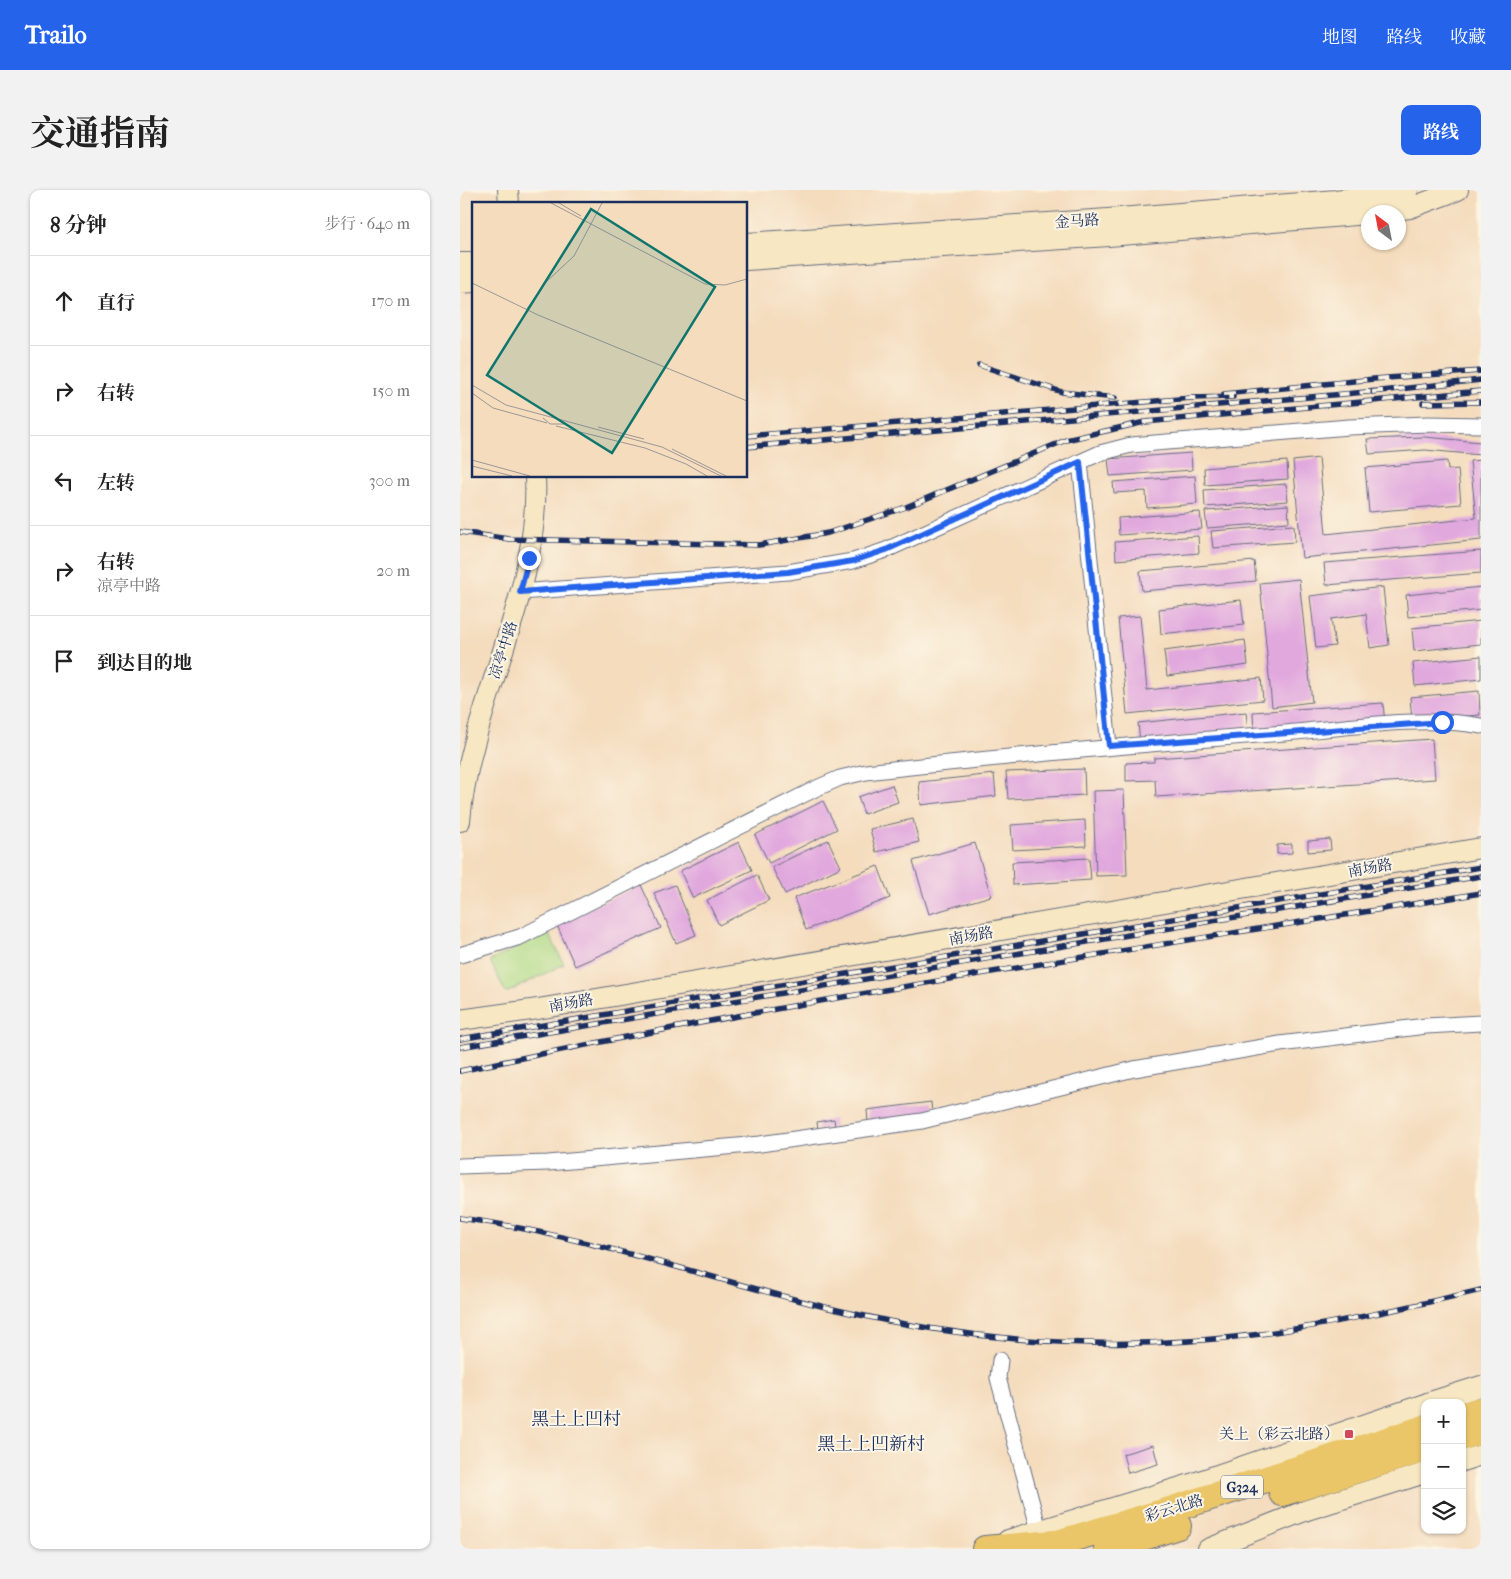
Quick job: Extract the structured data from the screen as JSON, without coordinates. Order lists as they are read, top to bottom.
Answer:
{
  "streets": {
    "highway": ["G324", "彩云北路"],
    "street": ["金马路", "凉亭中路", "南场路"]
  },
  "districts": ["黑土上凹村", "黑土上凹新村"],
  "places": {
    "transit": ["关上（彩云北路）"]
  },
  "north": "top left",
  "page": {
    "header": "Trailo",
    "nav": ["地图", "路线", "收藏"],
    "title": "交通指南",
    "buttons": "路线",
    "heading": ["8 分钟", "步行 · 640 m"],
    "list": [
      ["直行", "170 m"],
      ["右转", "150 m"],
      ["左转", "300 m"],
      ["右转", "凉亭中路", "20 m"],
      "到达目的地"
    ],
    "map_buttons": ["+", "−"]
  }
}
